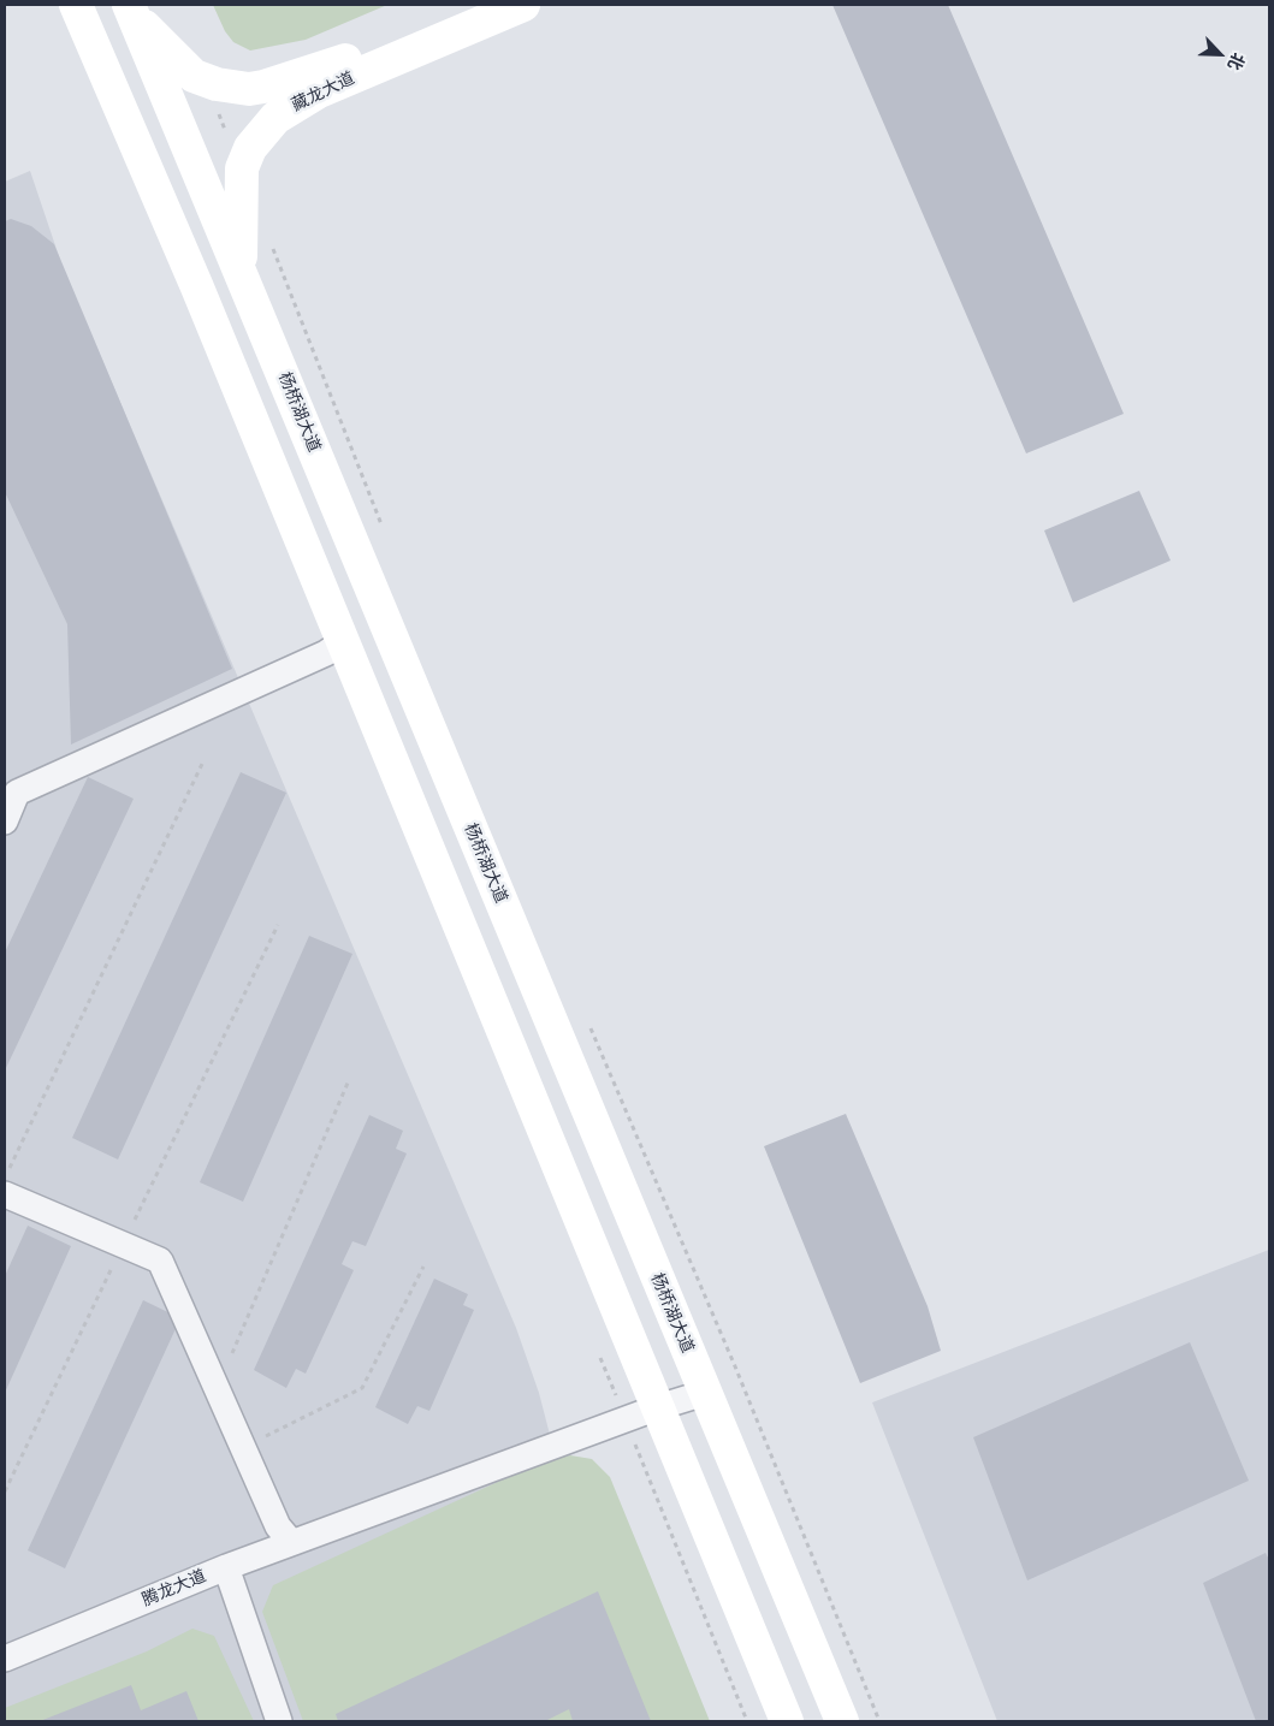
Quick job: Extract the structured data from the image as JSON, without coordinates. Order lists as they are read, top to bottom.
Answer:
{
  "streets": {
    "main road": ["藏龙大道", "杨桥湖大道"],
    "street": ["腾龙大道"]
  },
  "crossings": [
    ["藏龙大道", "杨桥湖大道"]
  ],
  "north": "bottom right"
}
